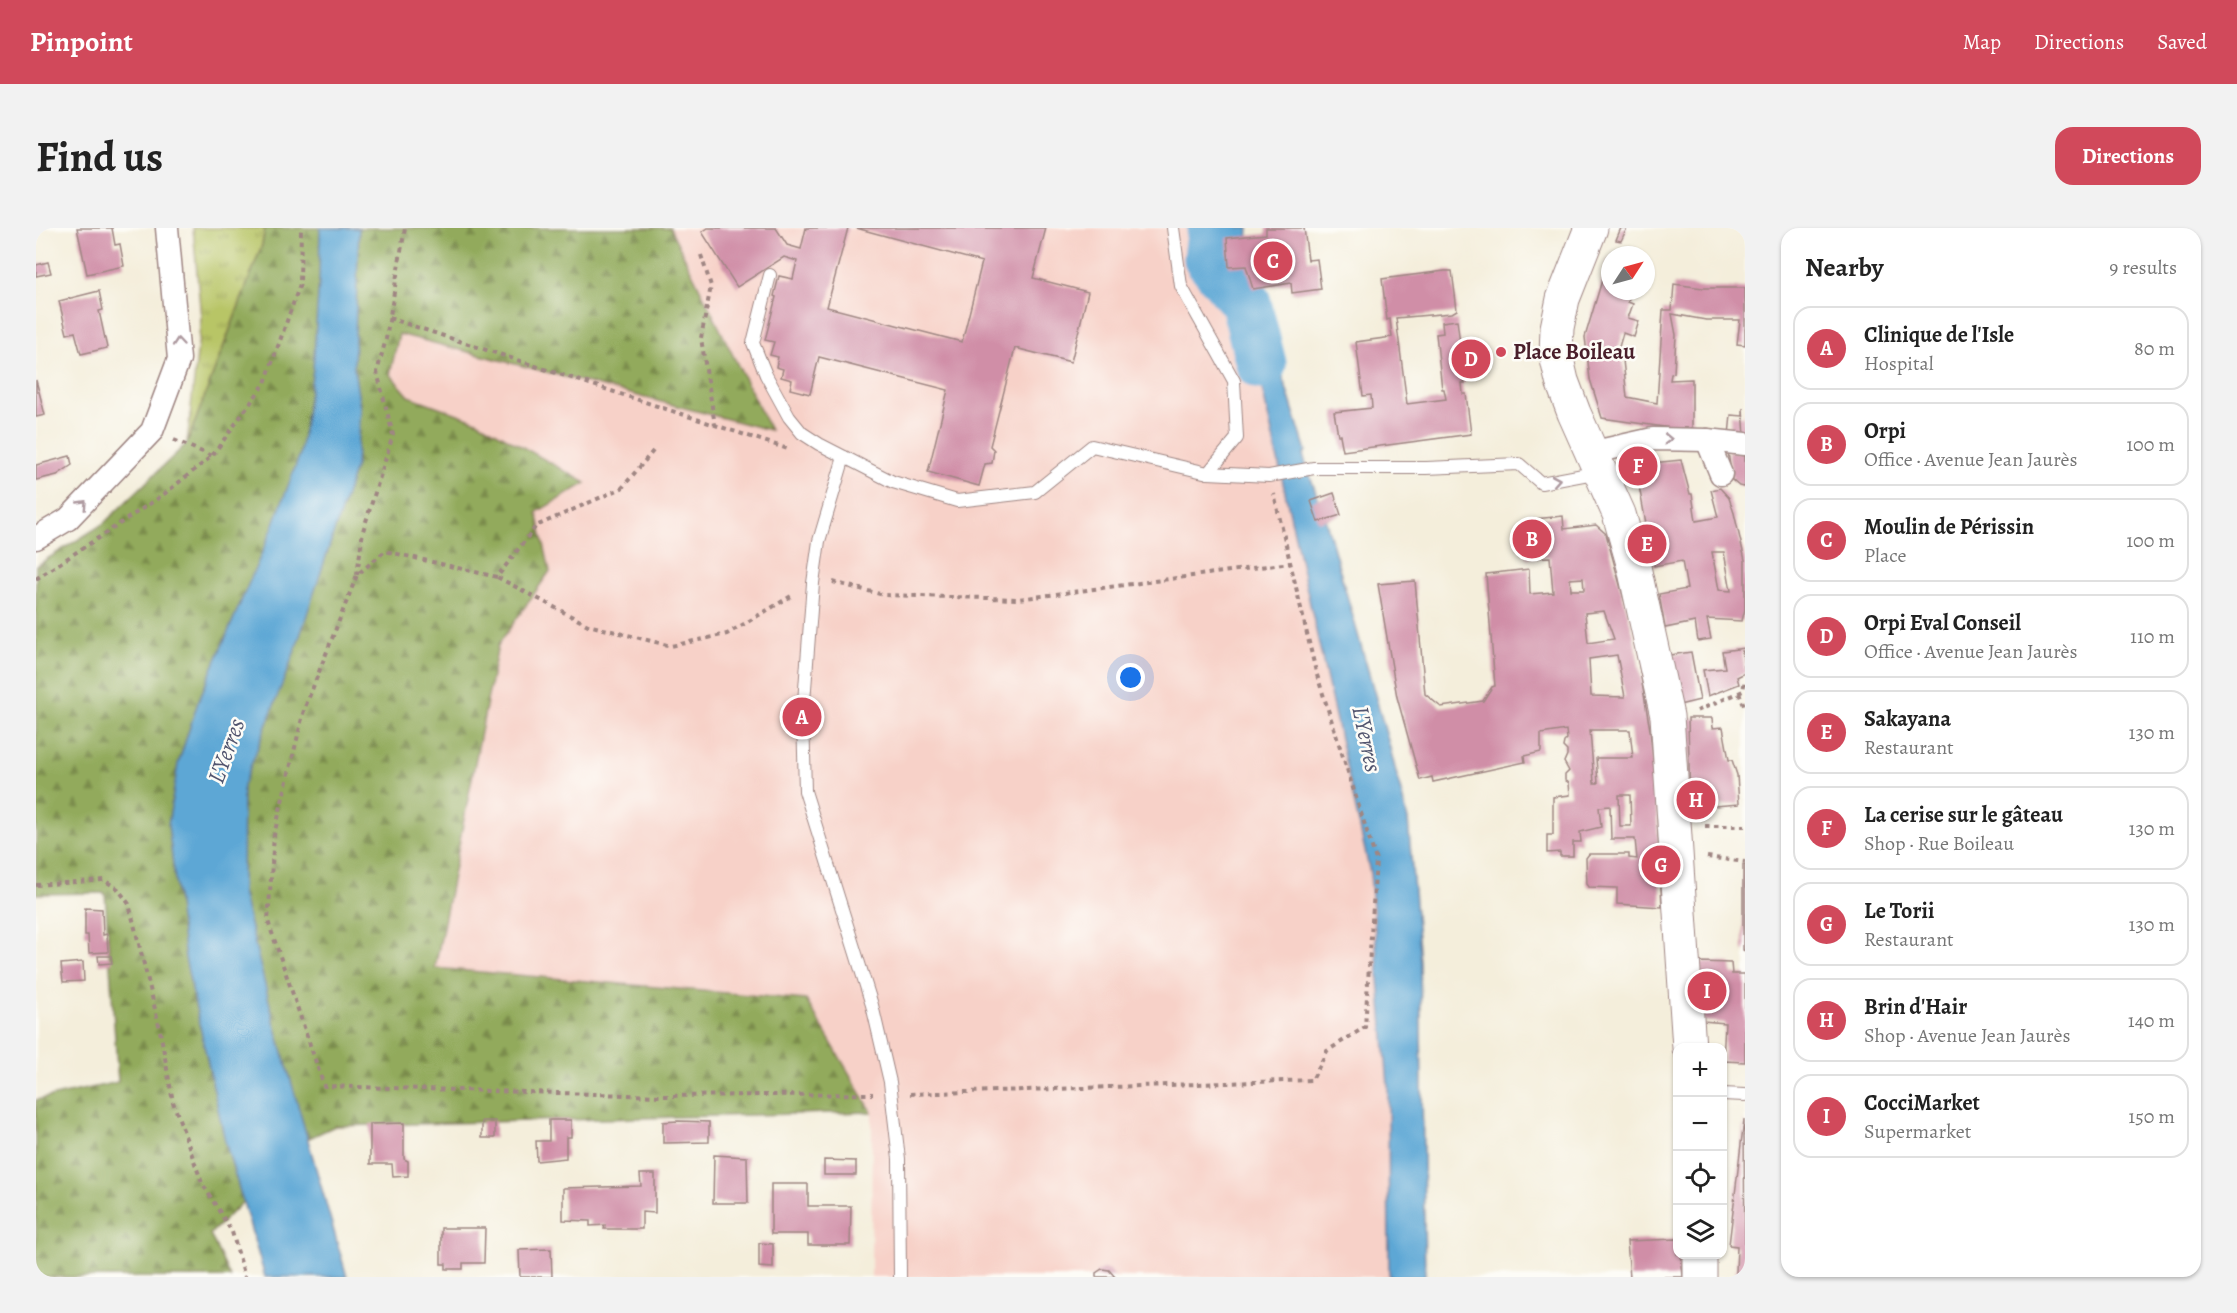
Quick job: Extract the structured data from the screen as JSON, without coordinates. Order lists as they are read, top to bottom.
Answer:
{
  "water": ["L'Yerres"],
  "places": ["Place Boileau"],
  "north": "top right",
  "page": {
    "header": "Pinpoint",
    "nav": ["Map", "Directions", "Saved"],
    "buttons": "Directions",
    "title": "Find us",
    "heading": ["Nearby", "9 results"],
    "pins": [
      "C",
      "D",
      "F",
      "B",
      "E",
      "A",
      "H",
      "G",
      "I"
    ],
    "list": [
      {
        "mark": "A",
        "name": "Clinique de l'Isle",
        "note": "Hospital",
        "value": "80 m"
      },
      {
        "mark": "B",
        "name": "Orpi",
        "note": "Office · Avenue Jean Jaurès",
        "value": "100 m"
      },
      {
        "mark": "C",
        "name": "Moulin de Périssin",
        "note": "Place",
        "value": "100 m"
      },
      {
        "mark": "D",
        "name": "Orpi Eval Conseil",
        "note": "Office · Avenue Jean Jaurès",
        "value": "110 m"
      },
      {
        "mark": "E",
        "name": "Sakayana",
        "note": "Restaurant",
        "value": "130 m"
      },
      {
        "mark": "F",
        "name": "La cerise sur le gâteau",
        "note": "Shop · Rue Boileau",
        "value": "130 m"
      },
      {
        "mark": "G",
        "name": "Le Torii",
        "note": "Restaurant",
        "value": "130 m"
      },
      {
        "mark": "H",
        "name": "Brin d'Hair",
        "note": "Shop · Avenue Jean Jaurès",
        "value": "140 m"
      },
      {
        "mark": "I",
        "name": "CocciMarket",
        "note": "Supermarket",
        "value": "150 m"
      }
    ],
    "map_buttons": ["+", "−"]
  }
}
